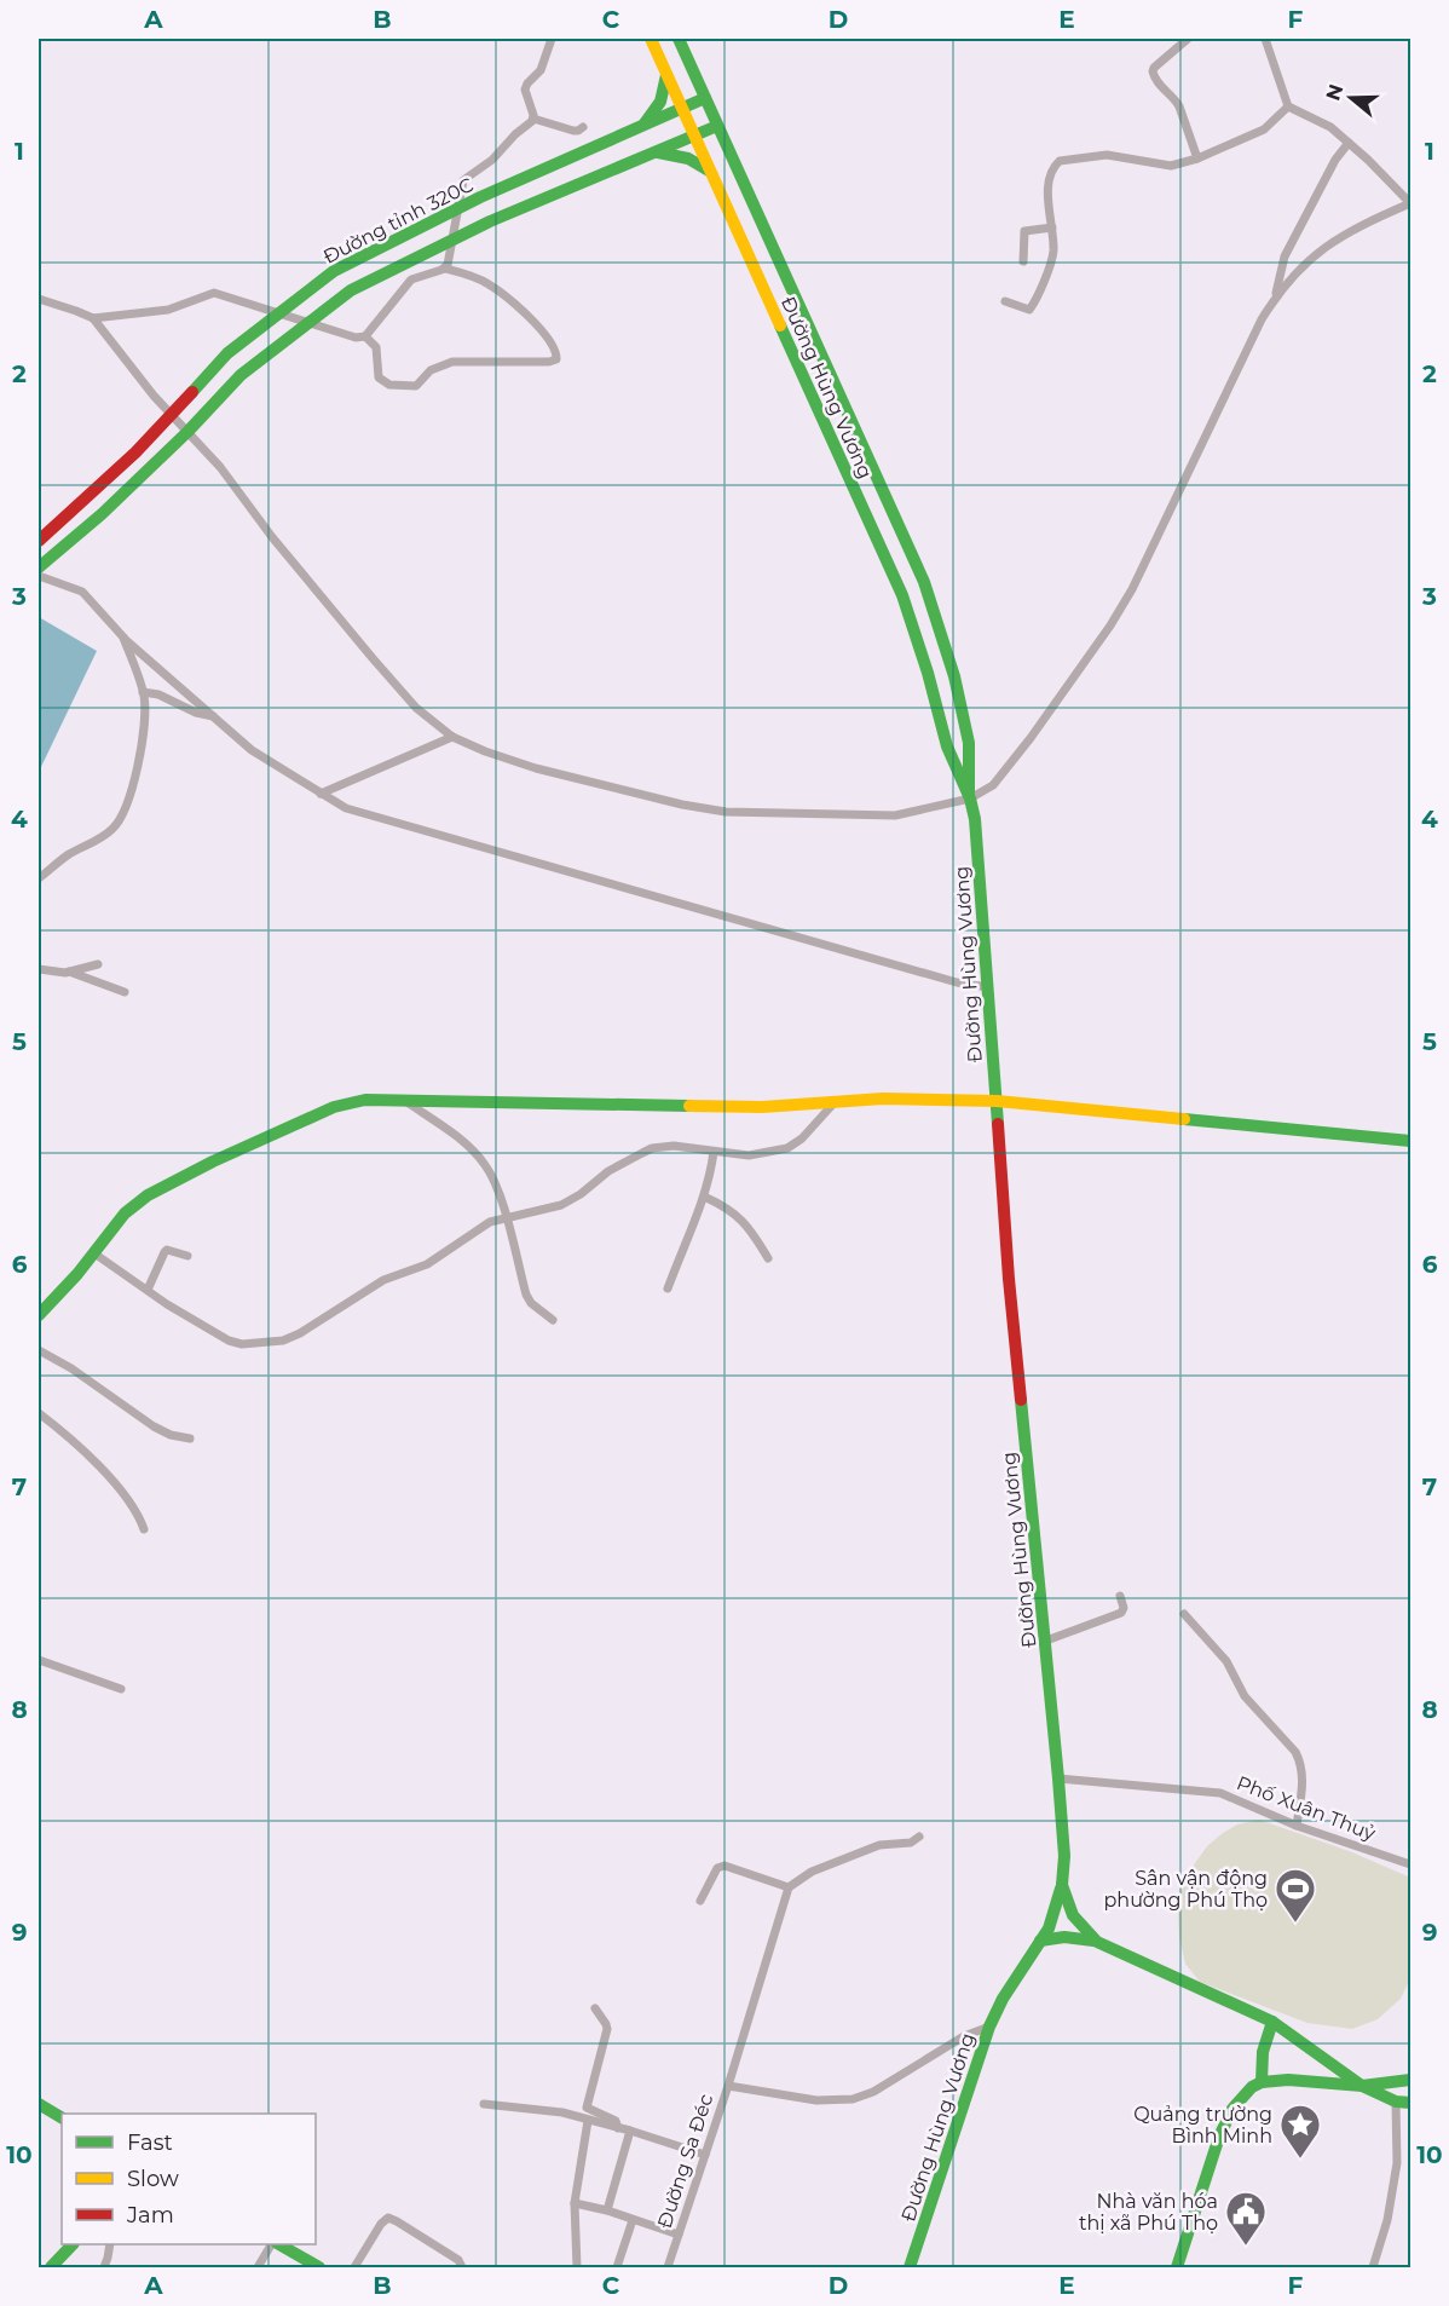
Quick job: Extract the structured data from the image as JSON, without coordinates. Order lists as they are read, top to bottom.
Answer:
{
  "streets": {
    "main road": ["Đường tỉnh 320C", "Đường Hùng Vương"],
    "street": ["Phố Xuân Thuỷ", "Đường Sa Đéc"]
  },
  "crossings": [
    ["Đường tỉnh 320C", "Đường Hùng Vương"],
    ["Đường Hùng Vương", "Phố Xuân Thuỷ"],
    ["Đường Hùng Vương", "Đường Sa Đéc"]
  ],
  "places": {
    "sports": ["Sân vận động phường Phú Thọ"],
    "place": ["Quảng trường Bình Minh"],
    "public building": ["Nhà văn hóa thị xã Phú Thọ"]
  },
  "legend": ["Fast", "Slow", "Jam"],
  "north": "left",
  "grid": {
    "columns": [
      "A",
      "B",
      "C",
      "D",
      "E",
      "F"
    ],
    "rows": [
      "1",
      "2",
      "3",
      "4",
      "5",
      "6",
      "7",
      "8",
      "9",
      "10"
    ]
  }
}
